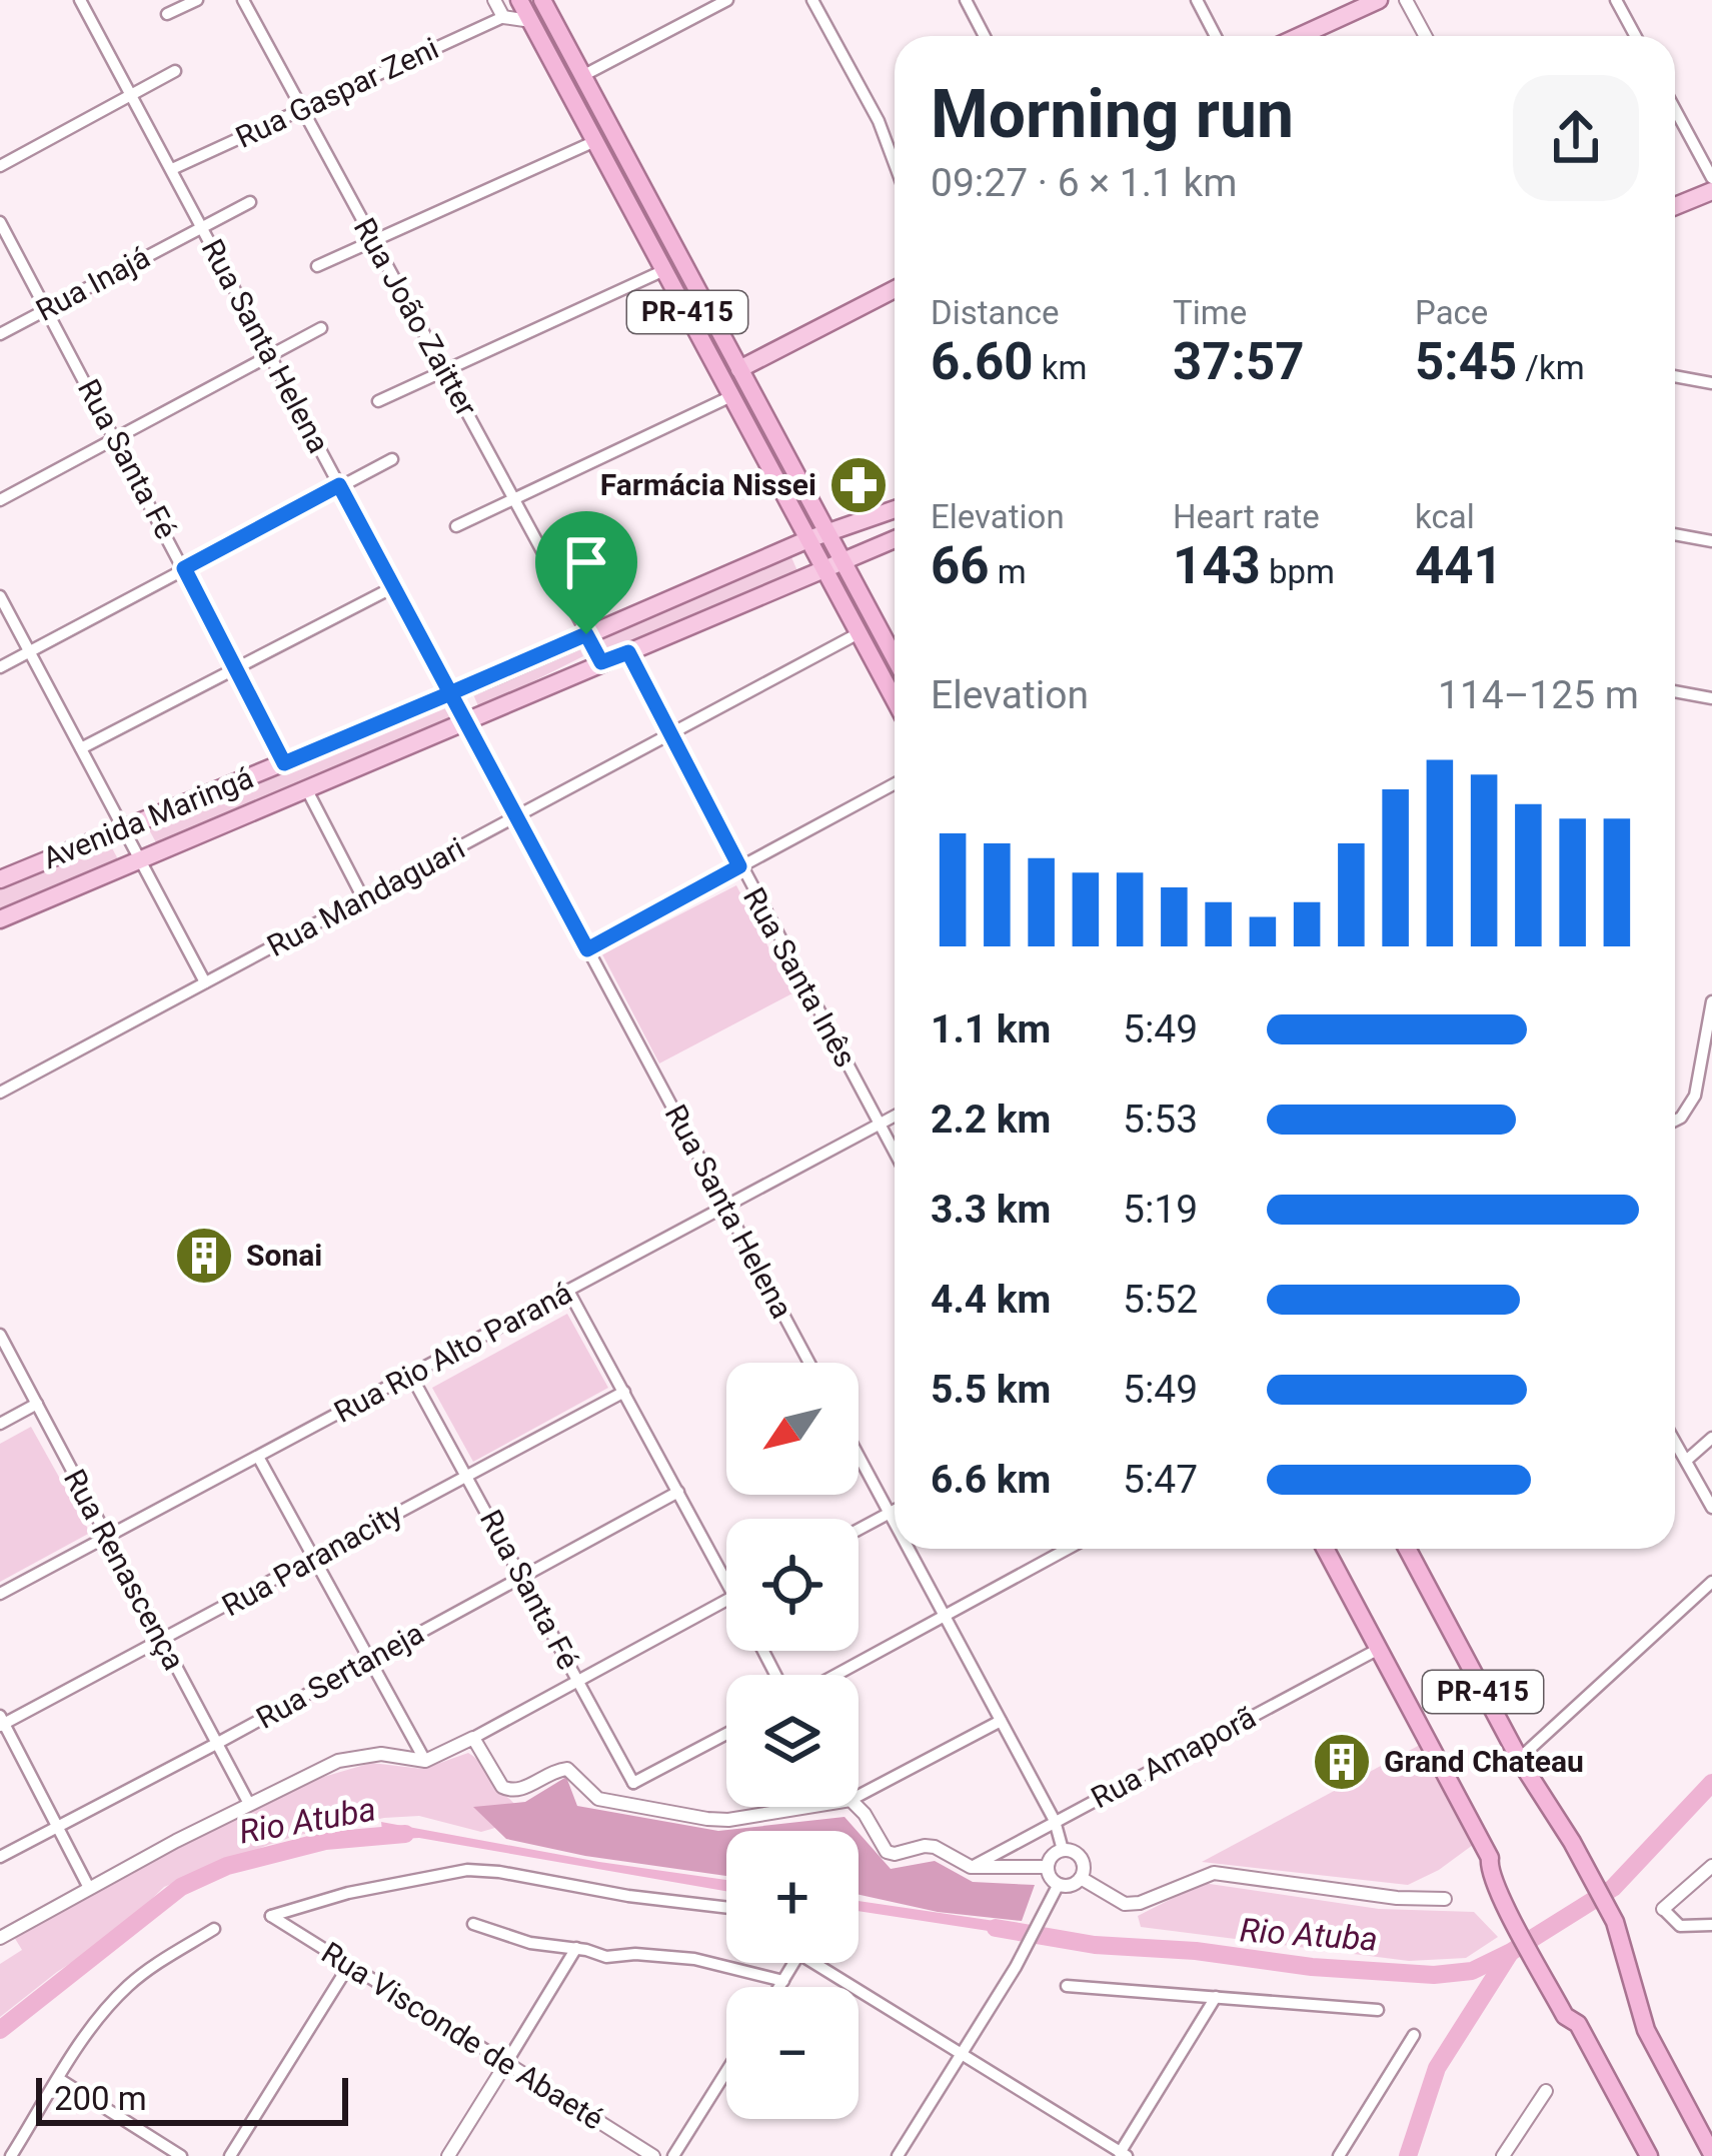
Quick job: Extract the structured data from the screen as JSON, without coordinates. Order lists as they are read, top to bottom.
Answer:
{
  "streets": {
    "highway": ["PR-415"],
    "main road": ["Avenida Maringá"],
    "street": [
      "Rua Gaspar Zeni",
      "Rua Inajá",
      "Rua João Zaitter",
      "Rua Santa Helena",
      "Rua Santa Fé",
      "Rua Mandaguari",
      "Rua Santa Inês",
      "Rua Rio Alto Paraná",
      "Rua Paranacity",
      "Rua Renascença",
      "Rua Sertaneja",
      "Rua Amaporã",
      "Rua Visconde de Abaeté"
    ]
  },
  "crossings": [
    ["Rua Gaspar Zeni", "Rua João Zaitter"],
    ["Rua Gaspar Zeni", "Rua Santa Helena"],
    ["Rua Inajá", "Rua Santa Helena"],
    ["Rua Inajá", "Rua Santa Fé"],
    ["PR-415", "Avenida Maringá"],
    ["PR-415", "Rua Mandaguari"],
    ["Rua João Zaitter", "Avenida Maringá"],
    ["Rua Santa Helena", "Avenida Maringá"],
    ["Rua Santa Helena", "Rua Mandaguari"],
    ["Rua Santa Helena", "Rua Rio Alto Paraná"],
    ["Rua Santa Fé", "Avenida Maringá"],
    ["Rua Santa Fé", "Rua Rio Alto Paraná"],
    ["Rua Santa Fé", "Rua Paranacity"],
    ["Rua Santa Fé", "Rua Sertaneja"],
    ["Avenida Maringá", "Rua Santa Inês"],
    ["Rua Mandaguari", "Rua Santa Inês"],
    ["Rua Santa Inês", "Rua Rio Alto Paraná"],
    ["Rua Rio Alto Paraná", "Rua Renascença"],
    ["Rua Paranacity", "Rua Renascença"],
    ["Rua Renascença", "Rua Sertaneja"]
  ],
  "water": ["Rio Atuba"],
  "places": {
    "pharmacy": ["Farmácia Nissei"],
    "building": ["Sonai", "Grand Chateau"]
  },
  "scale_bar": "200 m",
  "north": "bottom left",
  "page": {
    "heading": ["Morning run", "09:27 · 6 × 1.1 km"],
    "stats": [
      ["Distance", "6.60 km"],
      ["Time", "37:57"],
      ["Pace", "5:45 /km"],
      ["Elevation", "66 m"],
      ["Heart rate", "143 bpm"],
      ["kcal", "441"]
    ],
    "chart": ["Elevation", "114–125 m"],
    "list": [
      {
        "name": "1.1 km",
        "note": "5:49"
      },
      {
        "name": "2.2 km",
        "note": "5:53"
      },
      {
        "name": "3.3 km",
        "note": "5:19"
      },
      {
        "name": "4.4 km",
        "note": "5:52"
      },
      {
        "name": "5.5 km",
        "note": "5:49"
      },
      {
        "name": "6.6 km",
        "note": "5:47"
      }
    ],
    "map_buttons": ["+", "−"],
    "scale": "200 m"
  }
}
